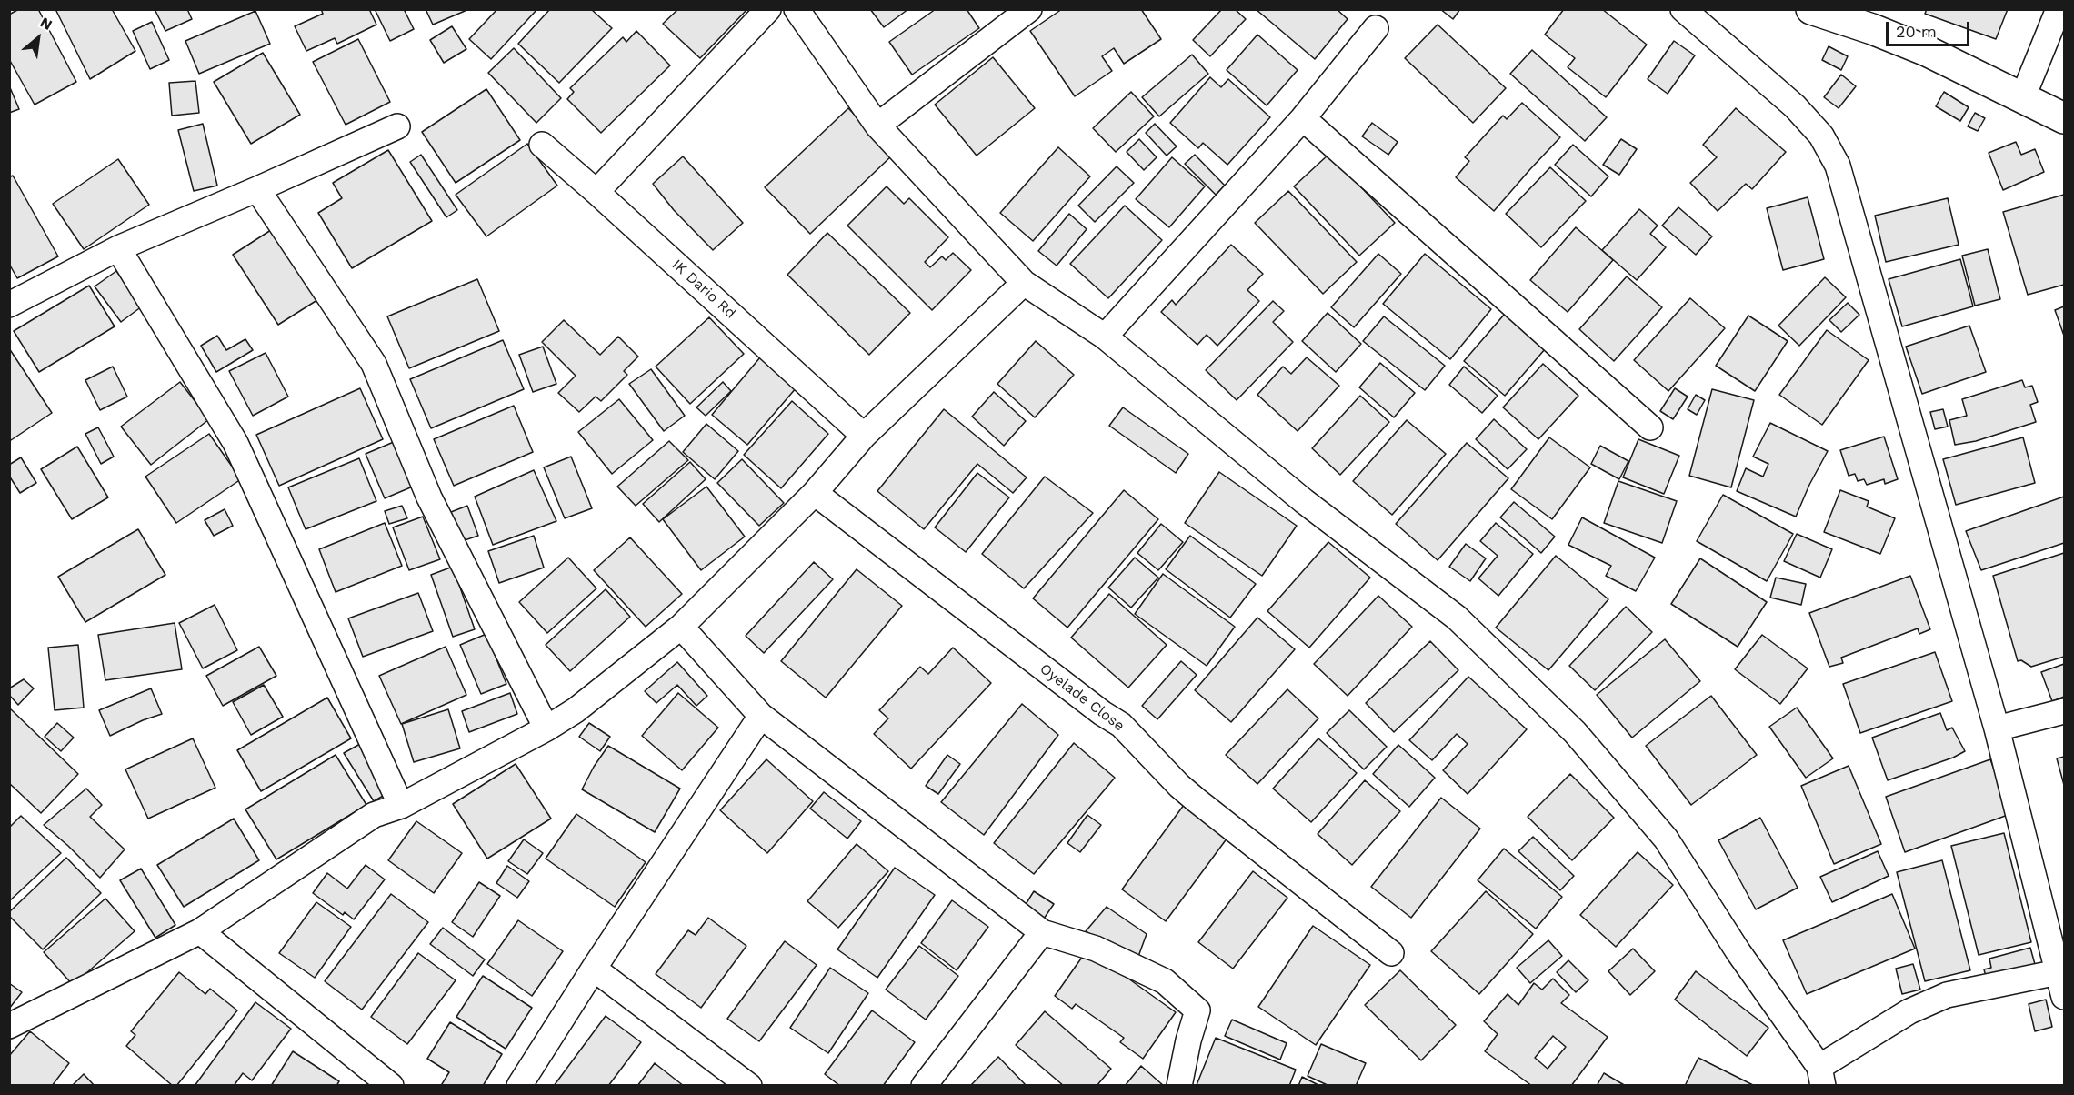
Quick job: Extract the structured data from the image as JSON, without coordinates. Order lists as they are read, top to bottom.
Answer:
{
  "streets": {
    "street": ["IK Dario Rd", "Oyelade Close"]
  },
  "scale_bar": "20 m",
  "north": "top right"
}
